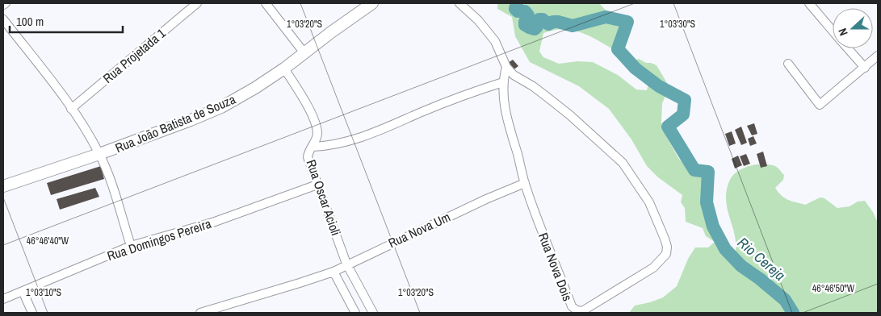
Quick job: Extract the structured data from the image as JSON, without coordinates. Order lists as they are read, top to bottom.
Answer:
{
  "streets": {
    "street": [
      "Rua Projetada 1",
      "Rua João Batista de Souza",
      "Rua Oscar Acioli",
      "Rua Nova Um",
      "Rua Domingos Pereira",
      "Rua Nova Dois"
    ]
  },
  "crossings": [
    ["Rua João Batista de Souza", "Rua Oscar Acioli"],
    ["Rua Oscar Acioli", "Rua Nova Um"],
    ["Rua Oscar Acioli", "Rua Domingos Pereira"],
    ["Rua Nova Um", "Rua Nova Dois"]
  ],
  "water": ["Rio Cereja"],
  "scale_bar": "100 m",
  "north": "left",
  "coordinates": [
    "1°03'20\"S",
    "1°03'30\"S",
    "46°46'40\"W",
    "46°46'50\"W",
    "1°03'10\"S"
  ]
}
